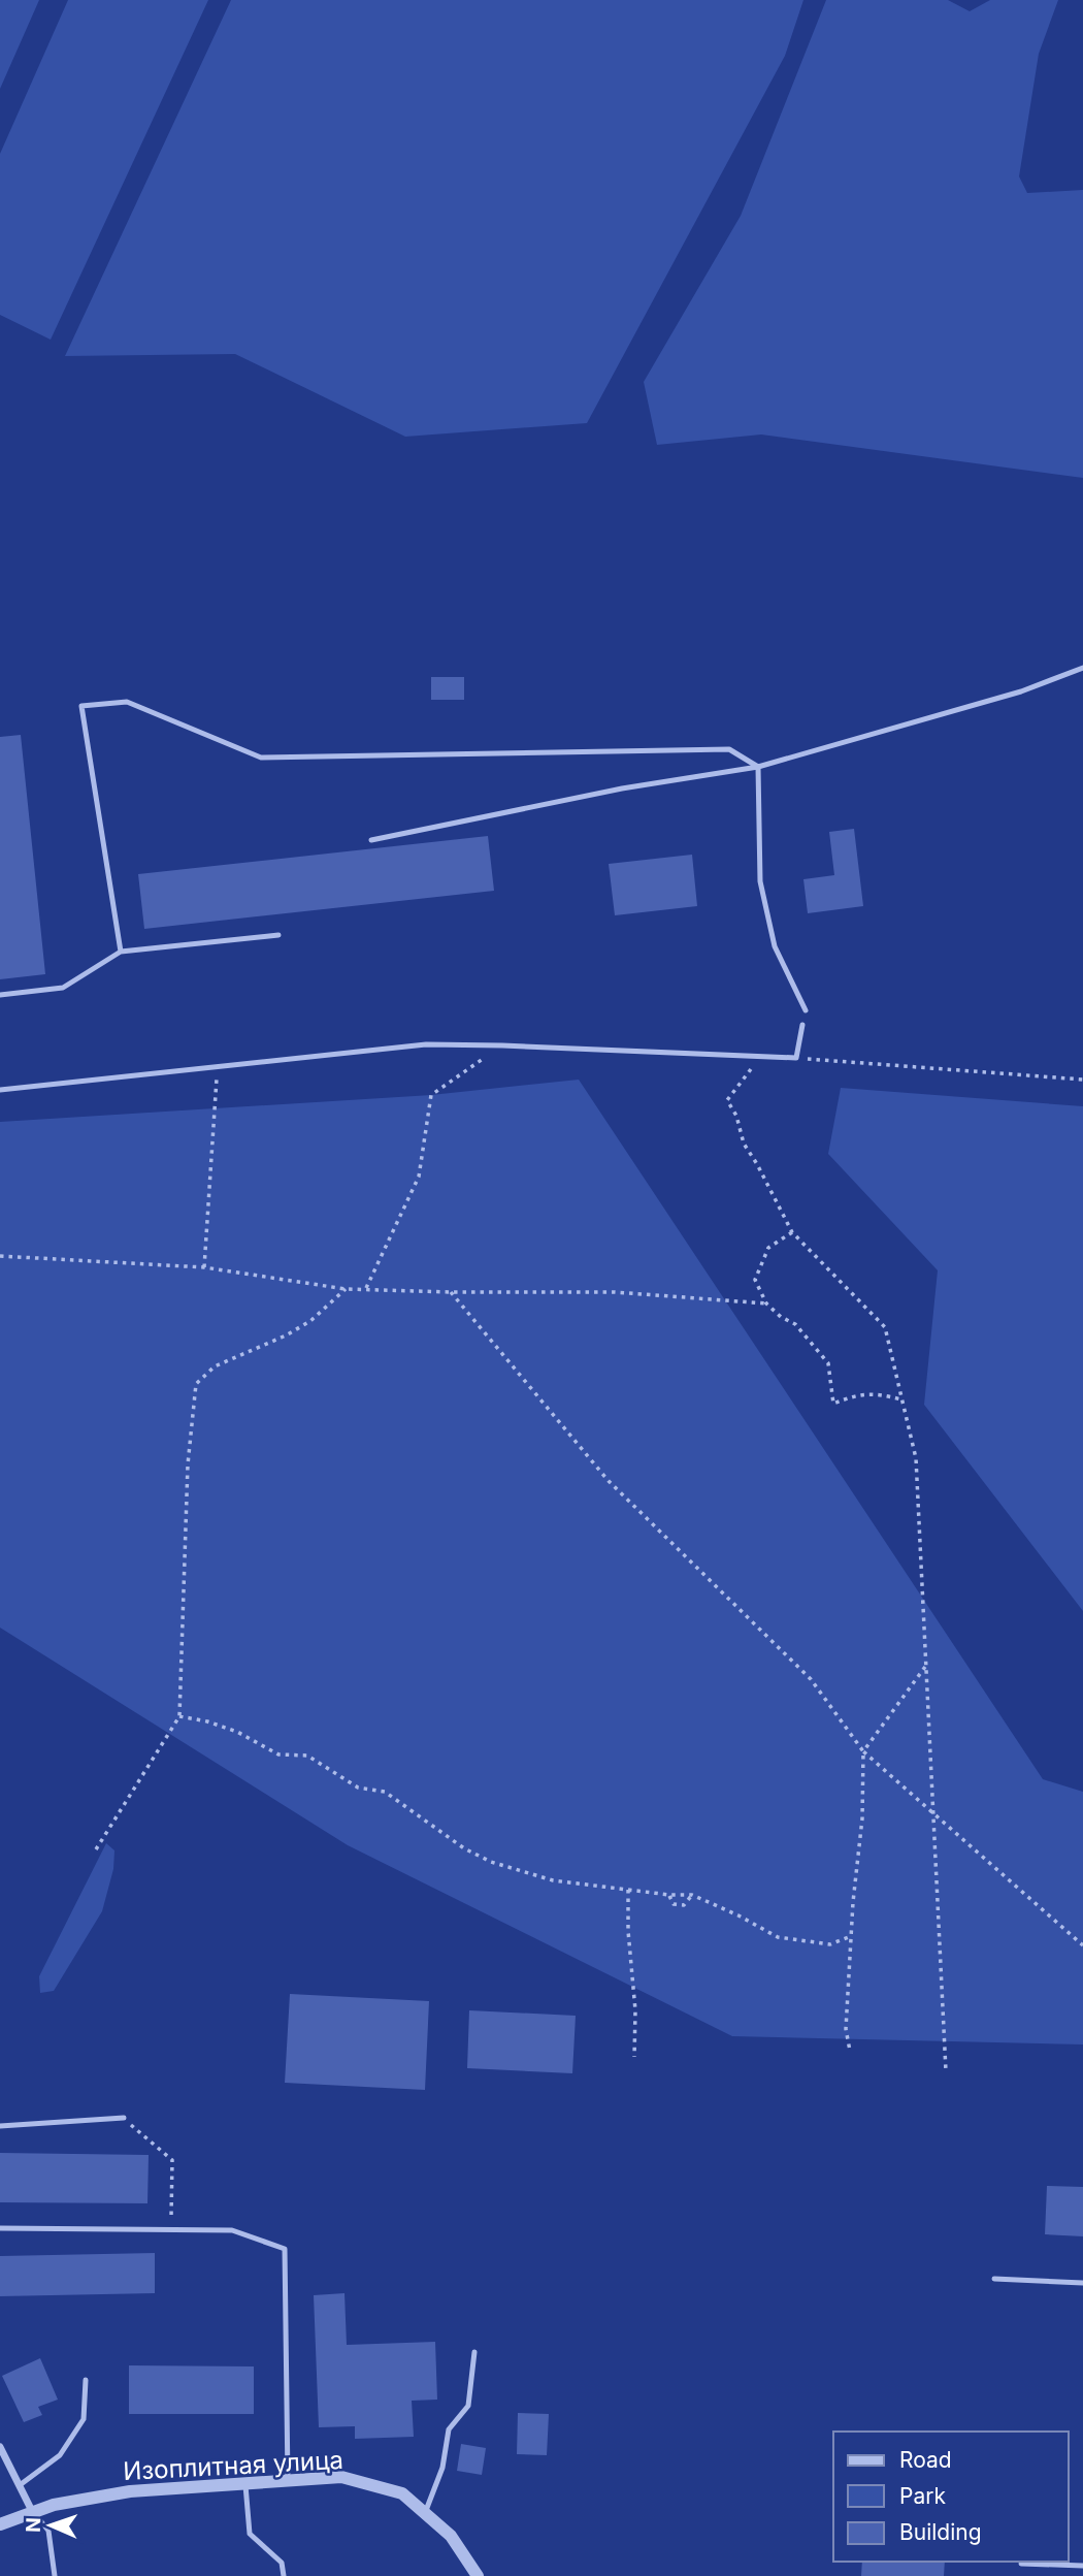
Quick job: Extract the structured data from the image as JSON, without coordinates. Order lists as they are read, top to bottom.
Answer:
{
  "streets": {
    "street": ["Изоплитная улица"]
  },
  "legend": ["Road", "Park", "Building"],
  "north": "left"
}
